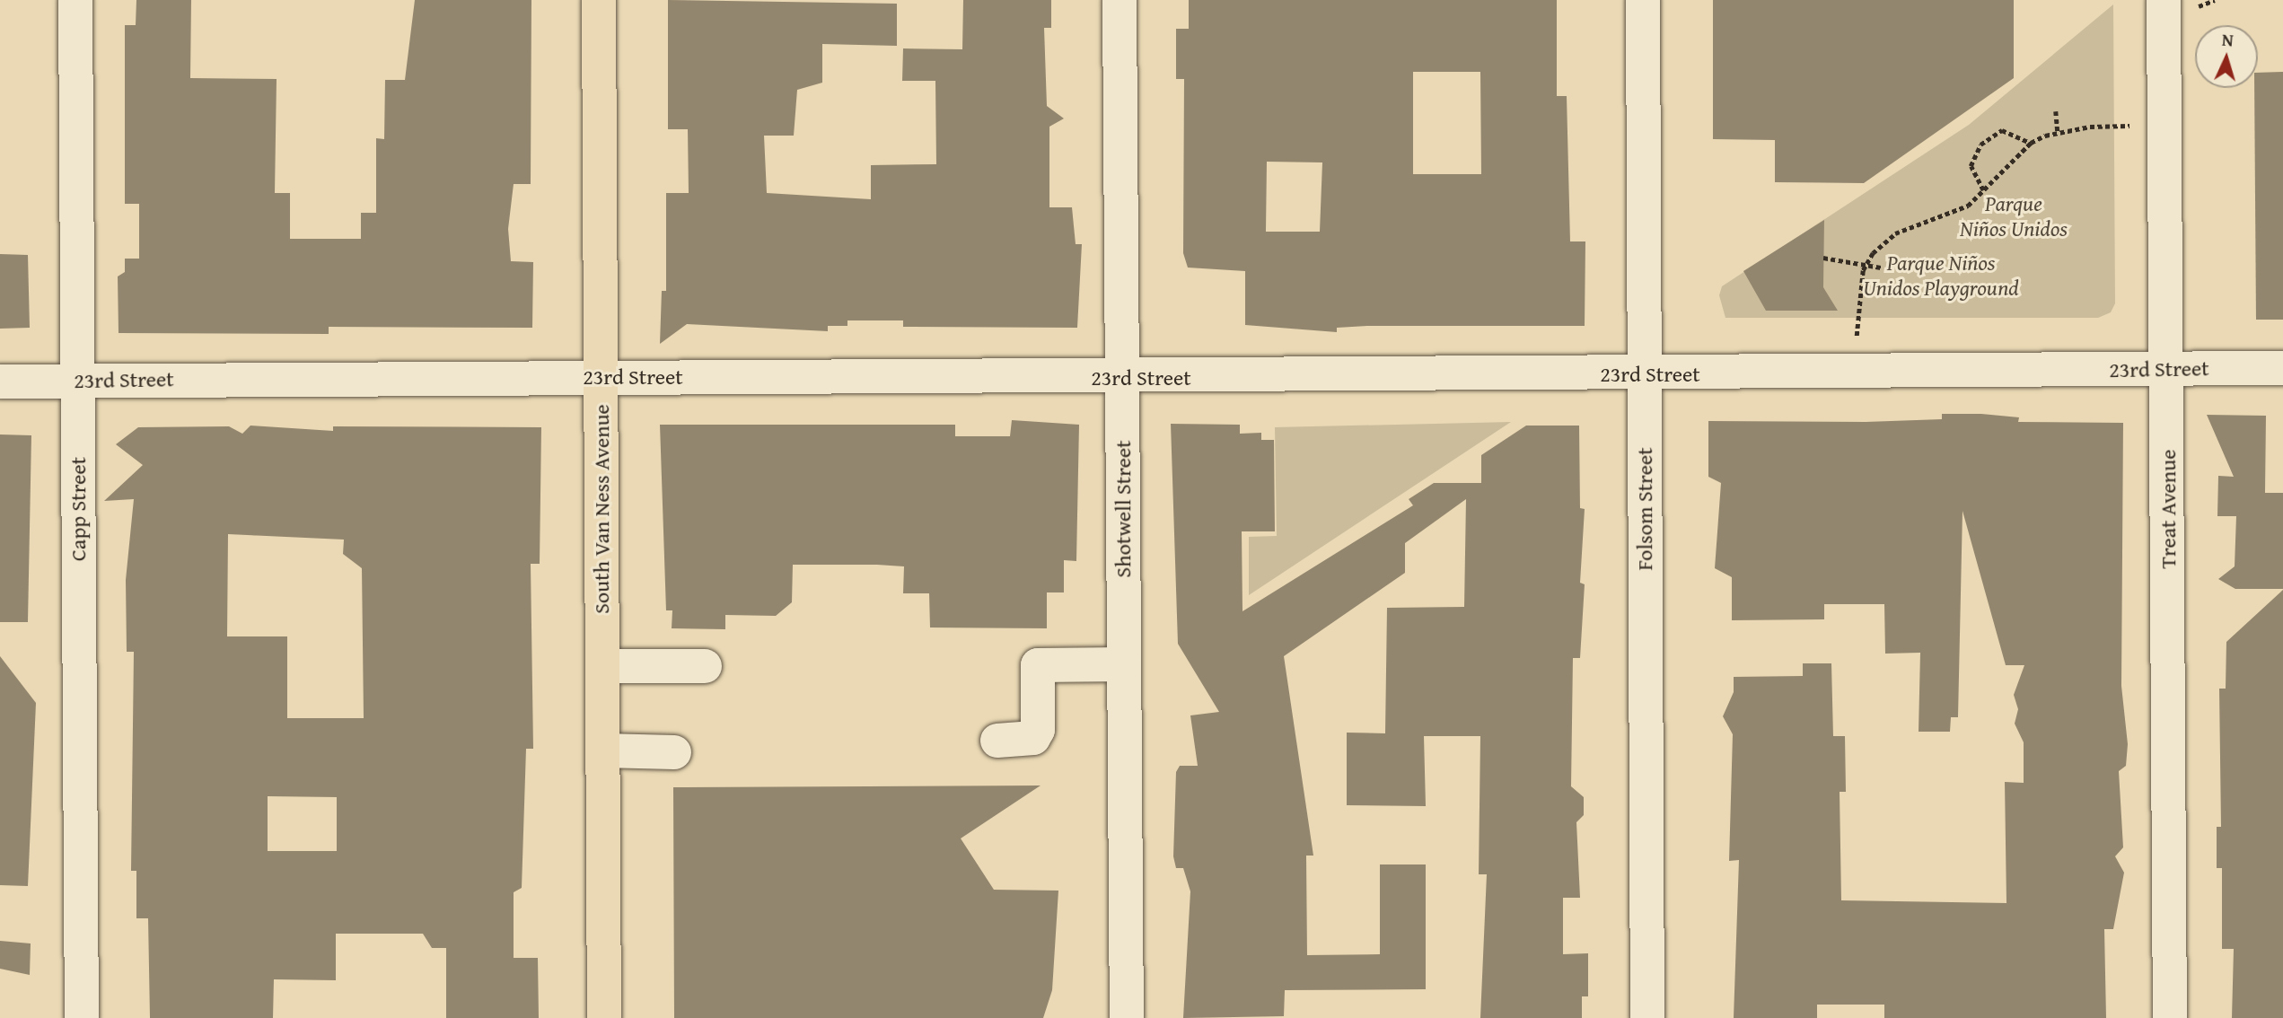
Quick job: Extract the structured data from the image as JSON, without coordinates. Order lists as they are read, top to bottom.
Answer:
{
  "streets": {
    "main road": ["South Van Ness Avenue"],
    "street": [
      "23rd Street",
      "Capp Street",
      "Shotwell Street",
      "Folsom Street",
      "Treat Avenue"
    ]
  },
  "crossings": [
    ["23rd Street", "Capp Street"],
    ["23rd Street", "South Van Ness Avenue"],
    ["23rd Street", "Shotwell Street"],
    ["23rd Street", "Folsom Street"],
    ["23rd Street", "Treat Avenue"]
  ],
  "parks": ["Parque Niños Unidos", "Parque Niños Unidos Playground"],
  "north": "top"
}
